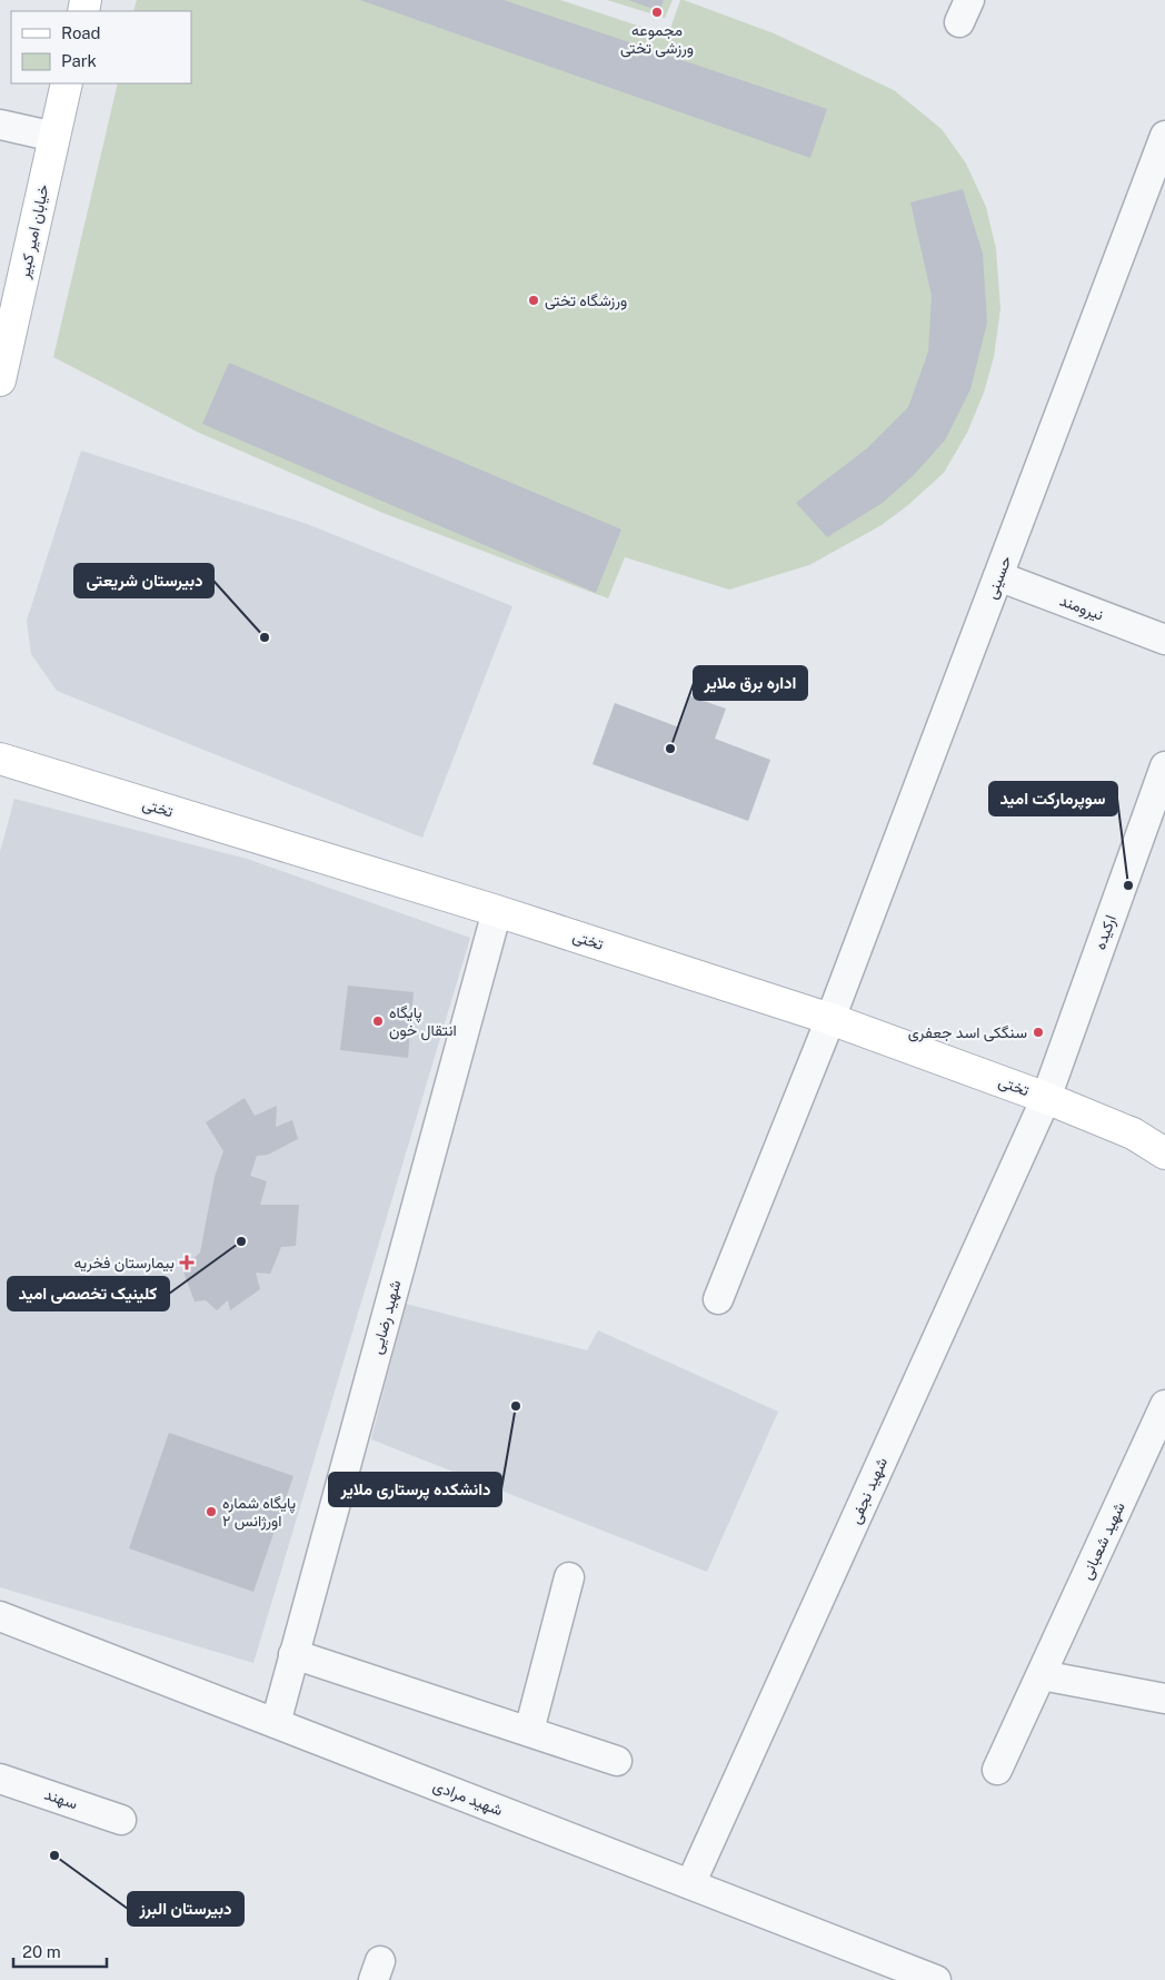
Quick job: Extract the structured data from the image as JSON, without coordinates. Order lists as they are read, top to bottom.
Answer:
{
  "streets": {
    "main road": ["خیابان امیر کبیر", "تختی"],
    "street": [
      "حسینی",
      "نیرومند",
      "ارکیده",
      "شهید رضایی",
      "شهید نجفی",
      "شهید شعبانی",
      "شهید مرادی",
      "سهند"
    ]
  },
  "crossings": [
    ["حسینی", "نیرومند"],
    ["حسینی", "تختی"],
    ["تختی", "ارکیده"],
    ["تختی", "شهید رضایی"],
    ["تختی", "شهید نجفی"],
    ["ارکیده", "شهید نجفی"],
    ["شهید رضایی", "شهید مرادی"],
    ["شهید نجفی", "شهید مرادی"]
  ],
  "places": {
    "other": [
      "مجموعه ورزشی تختی",
      "ورزشگاه تختی",
      "دبیرستان شریعتی",
      "اداره برق ملایر",
      "سوپرمارکت امید",
      "پایگاه انتقال خون",
      "سنگکی اسد جعفری",
      "کلینیک تخصصی امید",
      "دانشکده پرستاری ملایر",
      "پایگاه شماره ۲ اورژانس",
      "دبیرستان البرز"
    ],
    "health": ["بیمارستان فخریه"]
  },
  "legend": ["Road", "Park"],
  "scale_bar": "20 m"
}
